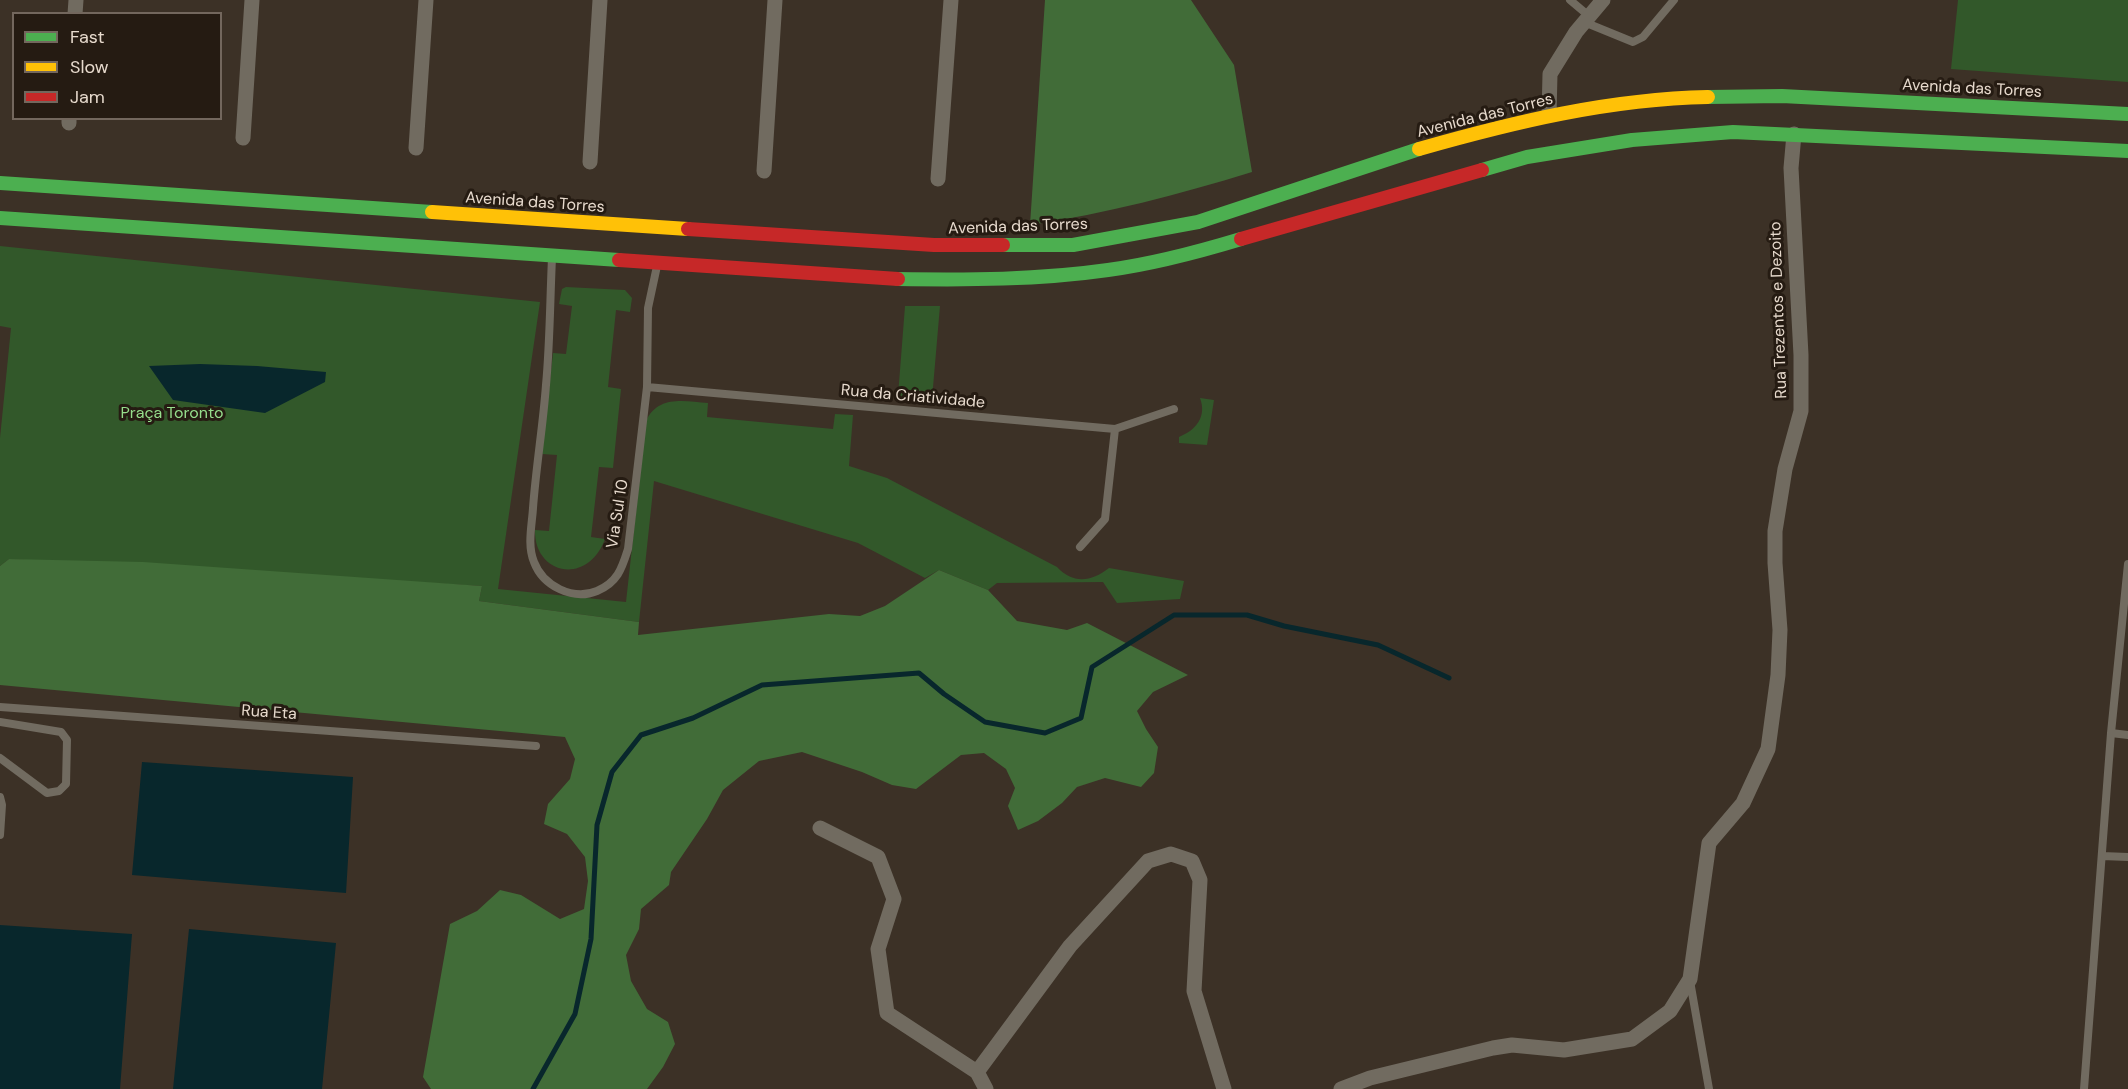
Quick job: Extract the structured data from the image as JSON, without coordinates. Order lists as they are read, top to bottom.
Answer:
{
  "streets": {
    "main road": ["Avenida das Torres"],
    "street": ["Rua Trezentos e Dezoito"],
    "lane": ["Rua da Criatividade", "Via Sul 10", "Rua Eta"]
  },
  "crossings": [
    ["Rua da Criatividade", "Via Sul 10"]
  ],
  "parks": ["Praça Toronto"],
  "legend": ["Fast", "Slow", "Jam"]
}
